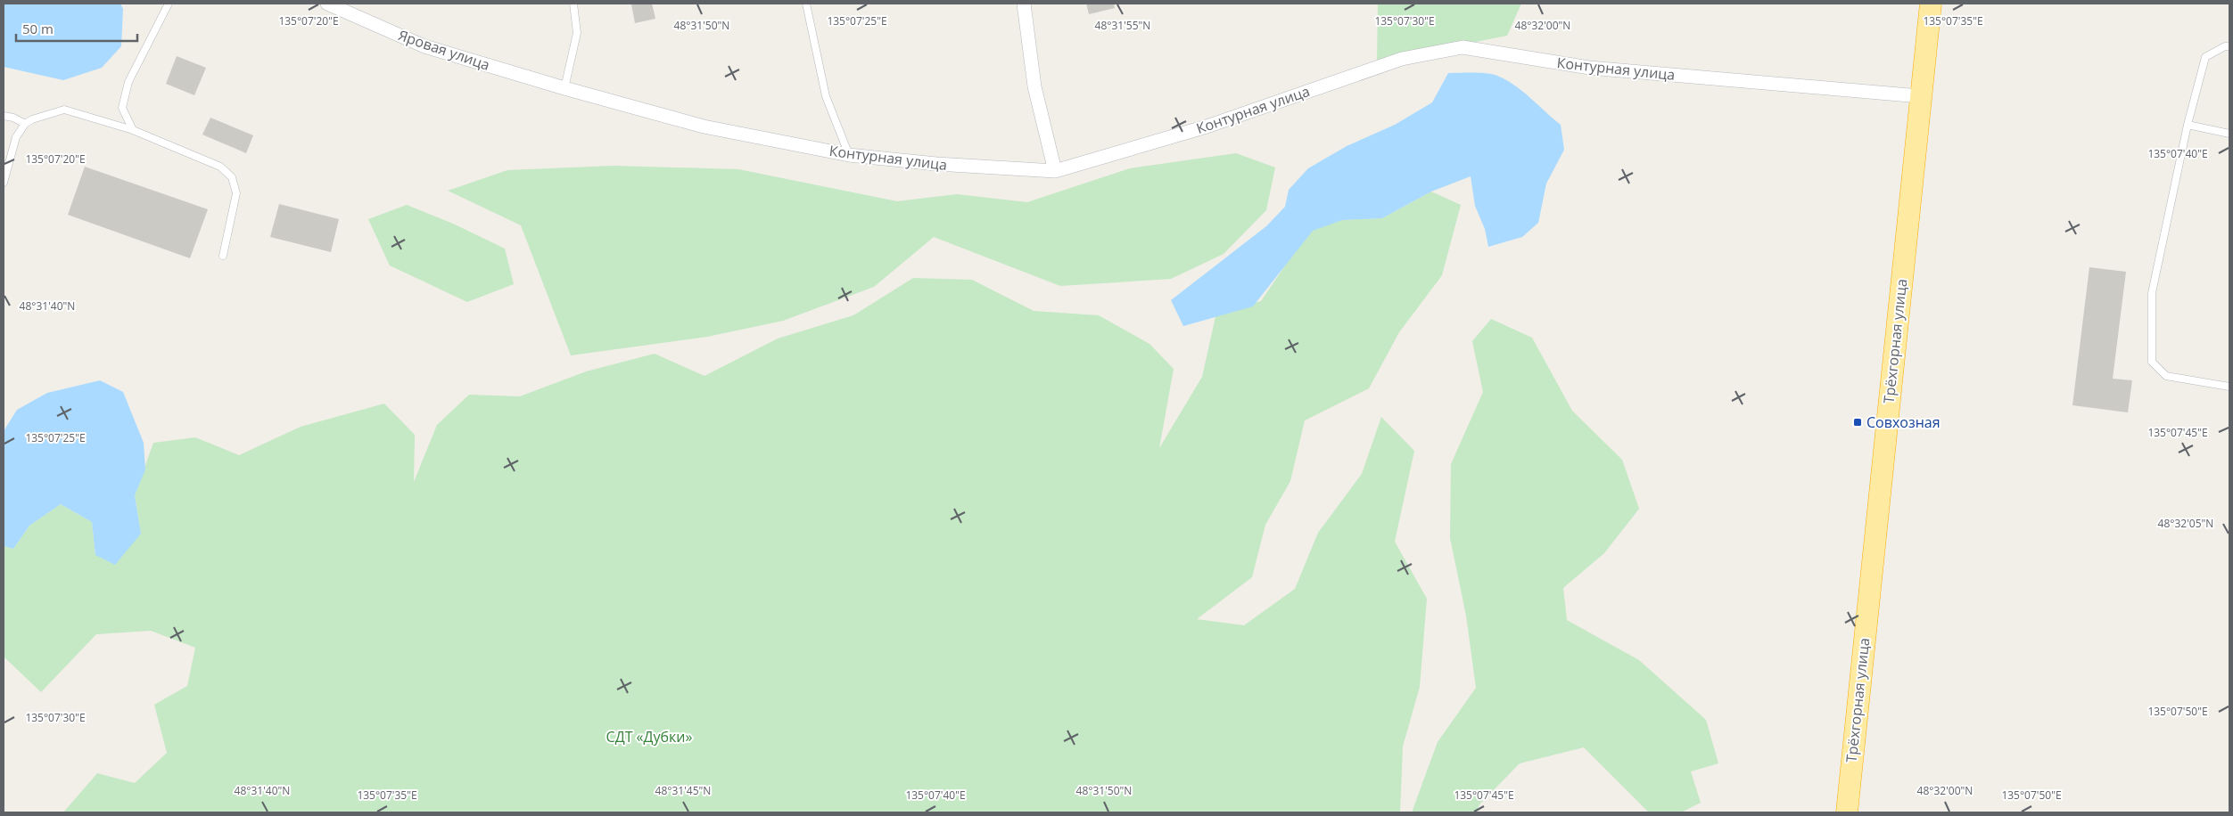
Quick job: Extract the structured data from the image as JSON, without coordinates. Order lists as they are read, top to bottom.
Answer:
{
  "streets": {
    "highway": ["Трёхгорная улица"],
    "street": ["Яровая улица", "Контурная улица"]
  },
  "crossings": [
    ["Яровая улица", "Контурная улица"],
    ["Контурная улица", "Трёхгорная улица"]
  ],
  "parks": ["СДТ «Дубки»"],
  "places": {
    "transit": ["Совхозная"]
  },
  "scale_bar": "50 m",
  "coordinates": [
    "135°07'20\"E",
    "135°07'25\"E",
    "135°07'30\"E",
    "135°07'35\"E",
    "48°31'50\"N",
    "48°31'55\"N",
    "48°32'00\"N",
    "135°07'40\"E",
    "48°31'40\"N",
    "135°07'45\"E",
    "48°32'05\"N",
    "135°07'50\"E",
    "48°31'45\"N"
  ]
}
